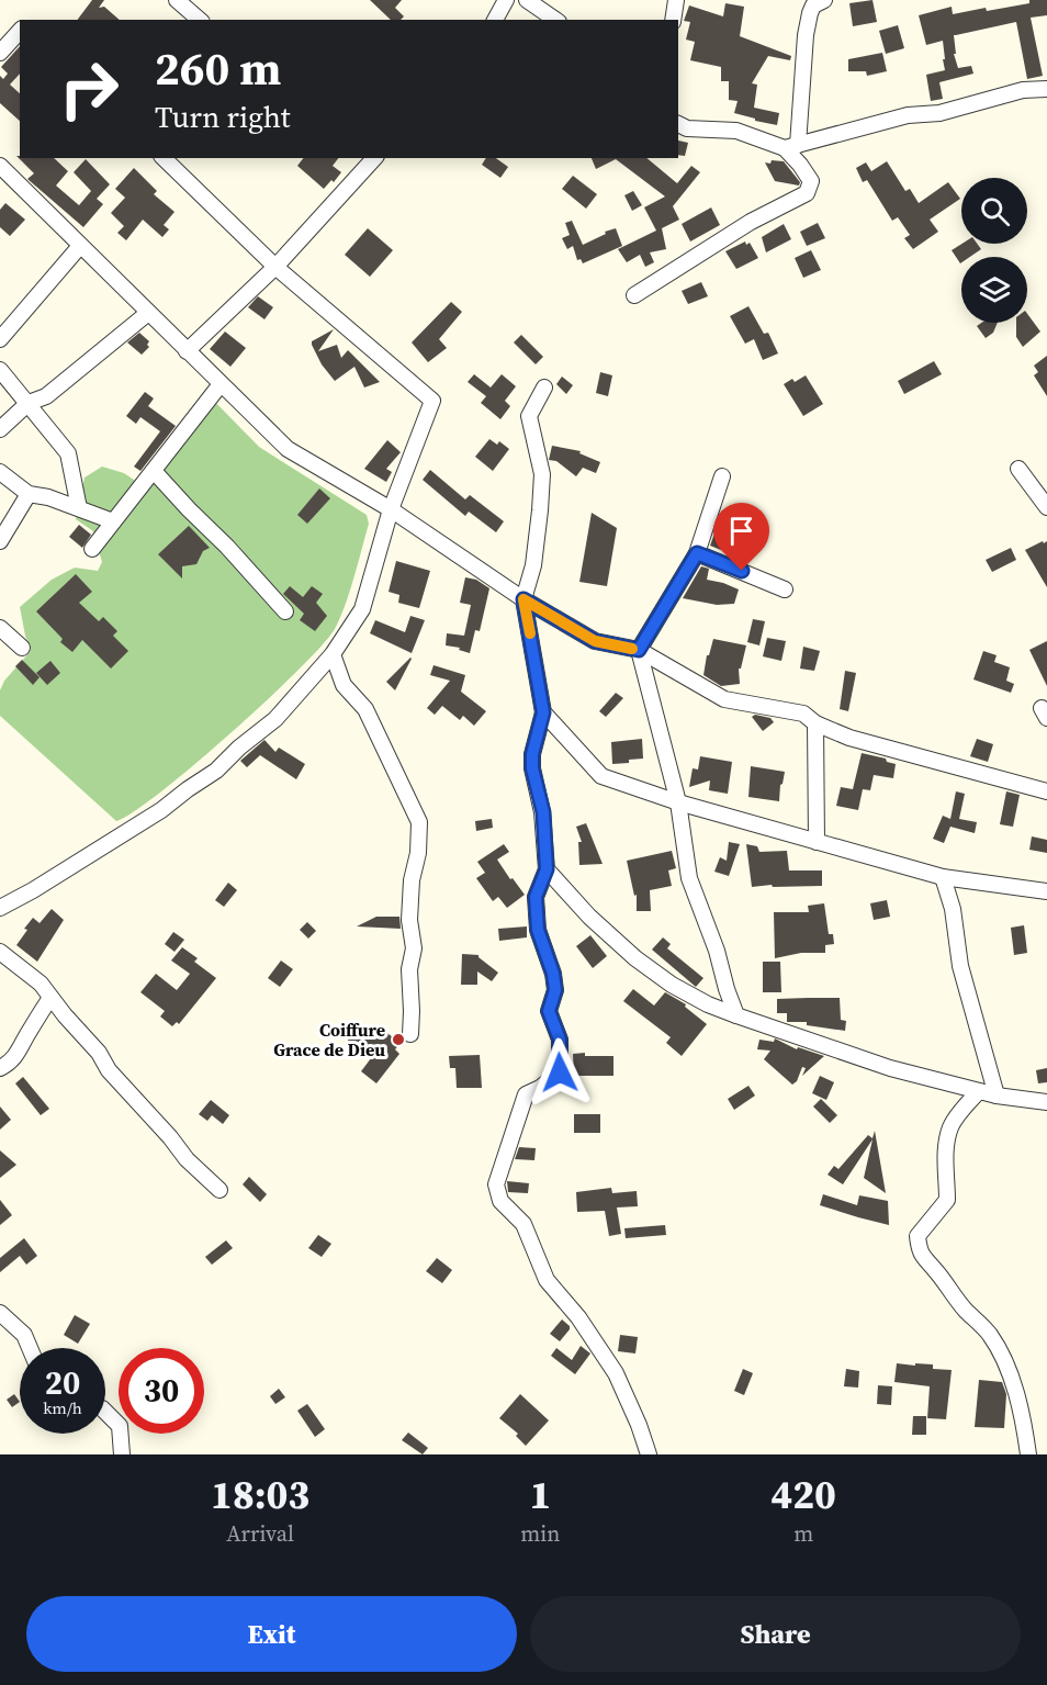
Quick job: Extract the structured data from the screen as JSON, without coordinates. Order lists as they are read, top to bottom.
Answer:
{
  "places": ["Coiffure Grace de Dieu"],
  "page": {
    "turn": ["260 m", "Turn right"],
    "speed": "20 km/h",
    "limit": "30",
    "eta": [
      "18:03",
      "Arrival",
      "1",
      "min",
      "420",
      "m"
    ],
    "buttons": ["Exit", "Share"]
  }
}
